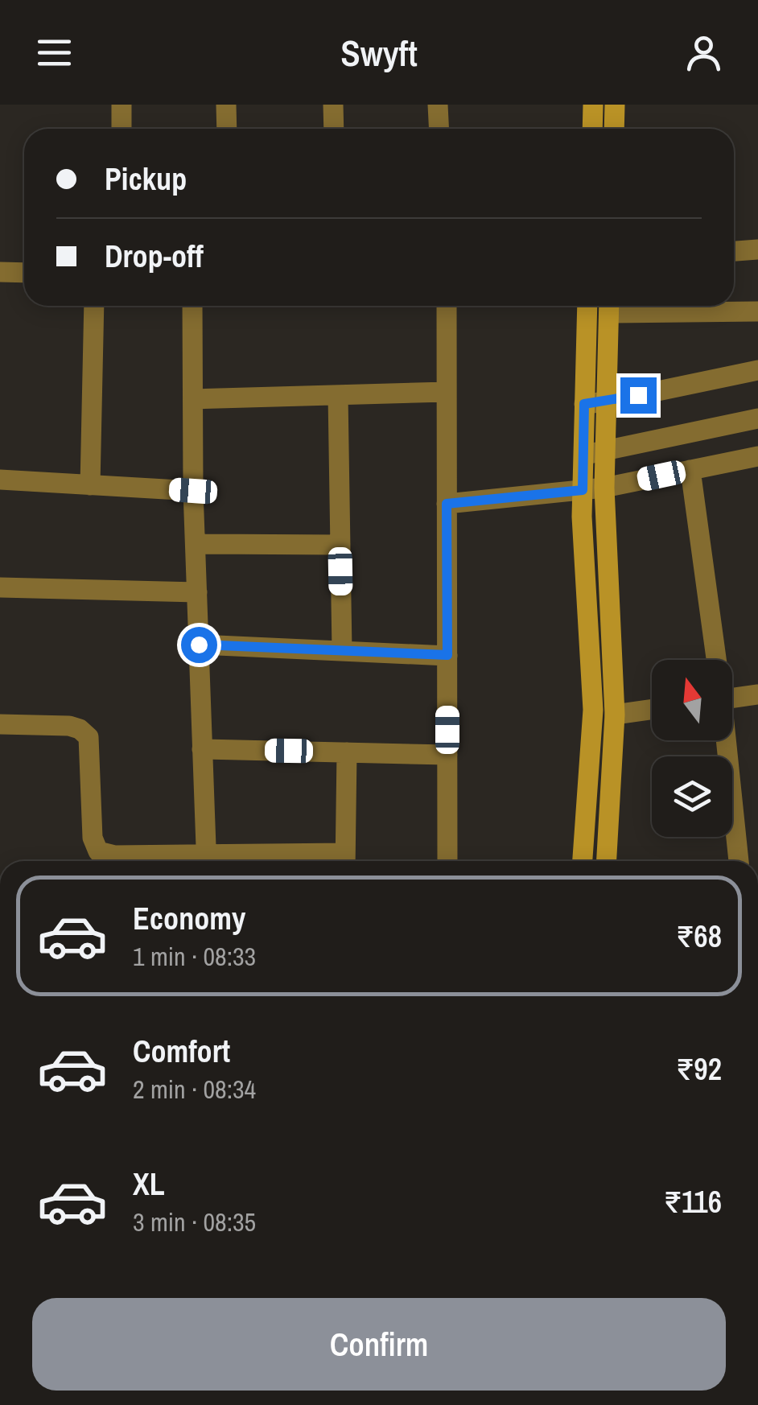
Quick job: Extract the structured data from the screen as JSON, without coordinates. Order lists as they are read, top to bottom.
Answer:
{
  "north": "top",
  "page": {
    "header": "Swyft",
    "banner": ["Pickup", "Drop-off"],
    "list": [
      {
        "name": "Economy",
        "note": "1 min · 08:33",
        "value": "₹68"
      },
      {
        "name": "Comfort",
        "note": "2 min · 08:34",
        "value": "₹92"
      },
      {
        "name": "XL",
        "note": "3 min · 08:35",
        "value": "₹116"
      }
    ],
    "buttons": "Confirm"
  }
}
